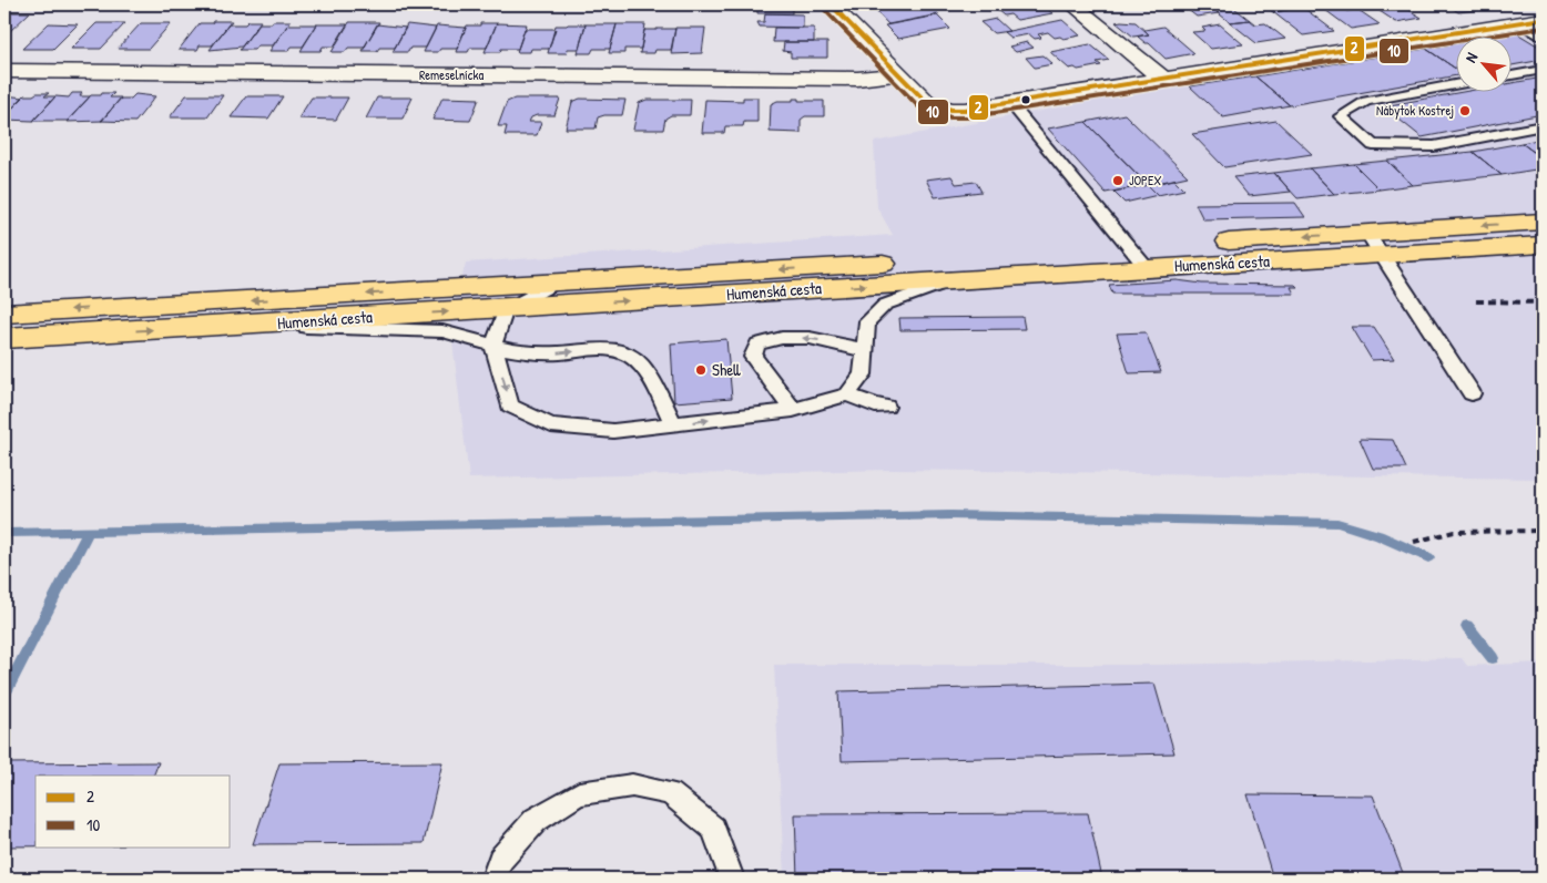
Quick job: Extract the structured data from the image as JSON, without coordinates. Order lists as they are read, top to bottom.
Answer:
{
  "streets": {
    "main road": ["Humenská cesta"],
    "street": ["Remeselnícka"]
  },
  "places": ["Nábytok Kostrej", "JOPEX", "Shell"],
  "lines": ["transit line 2", "transit line 10"],
  "legend": ["2", "10"],
  "north": "top left"
}
